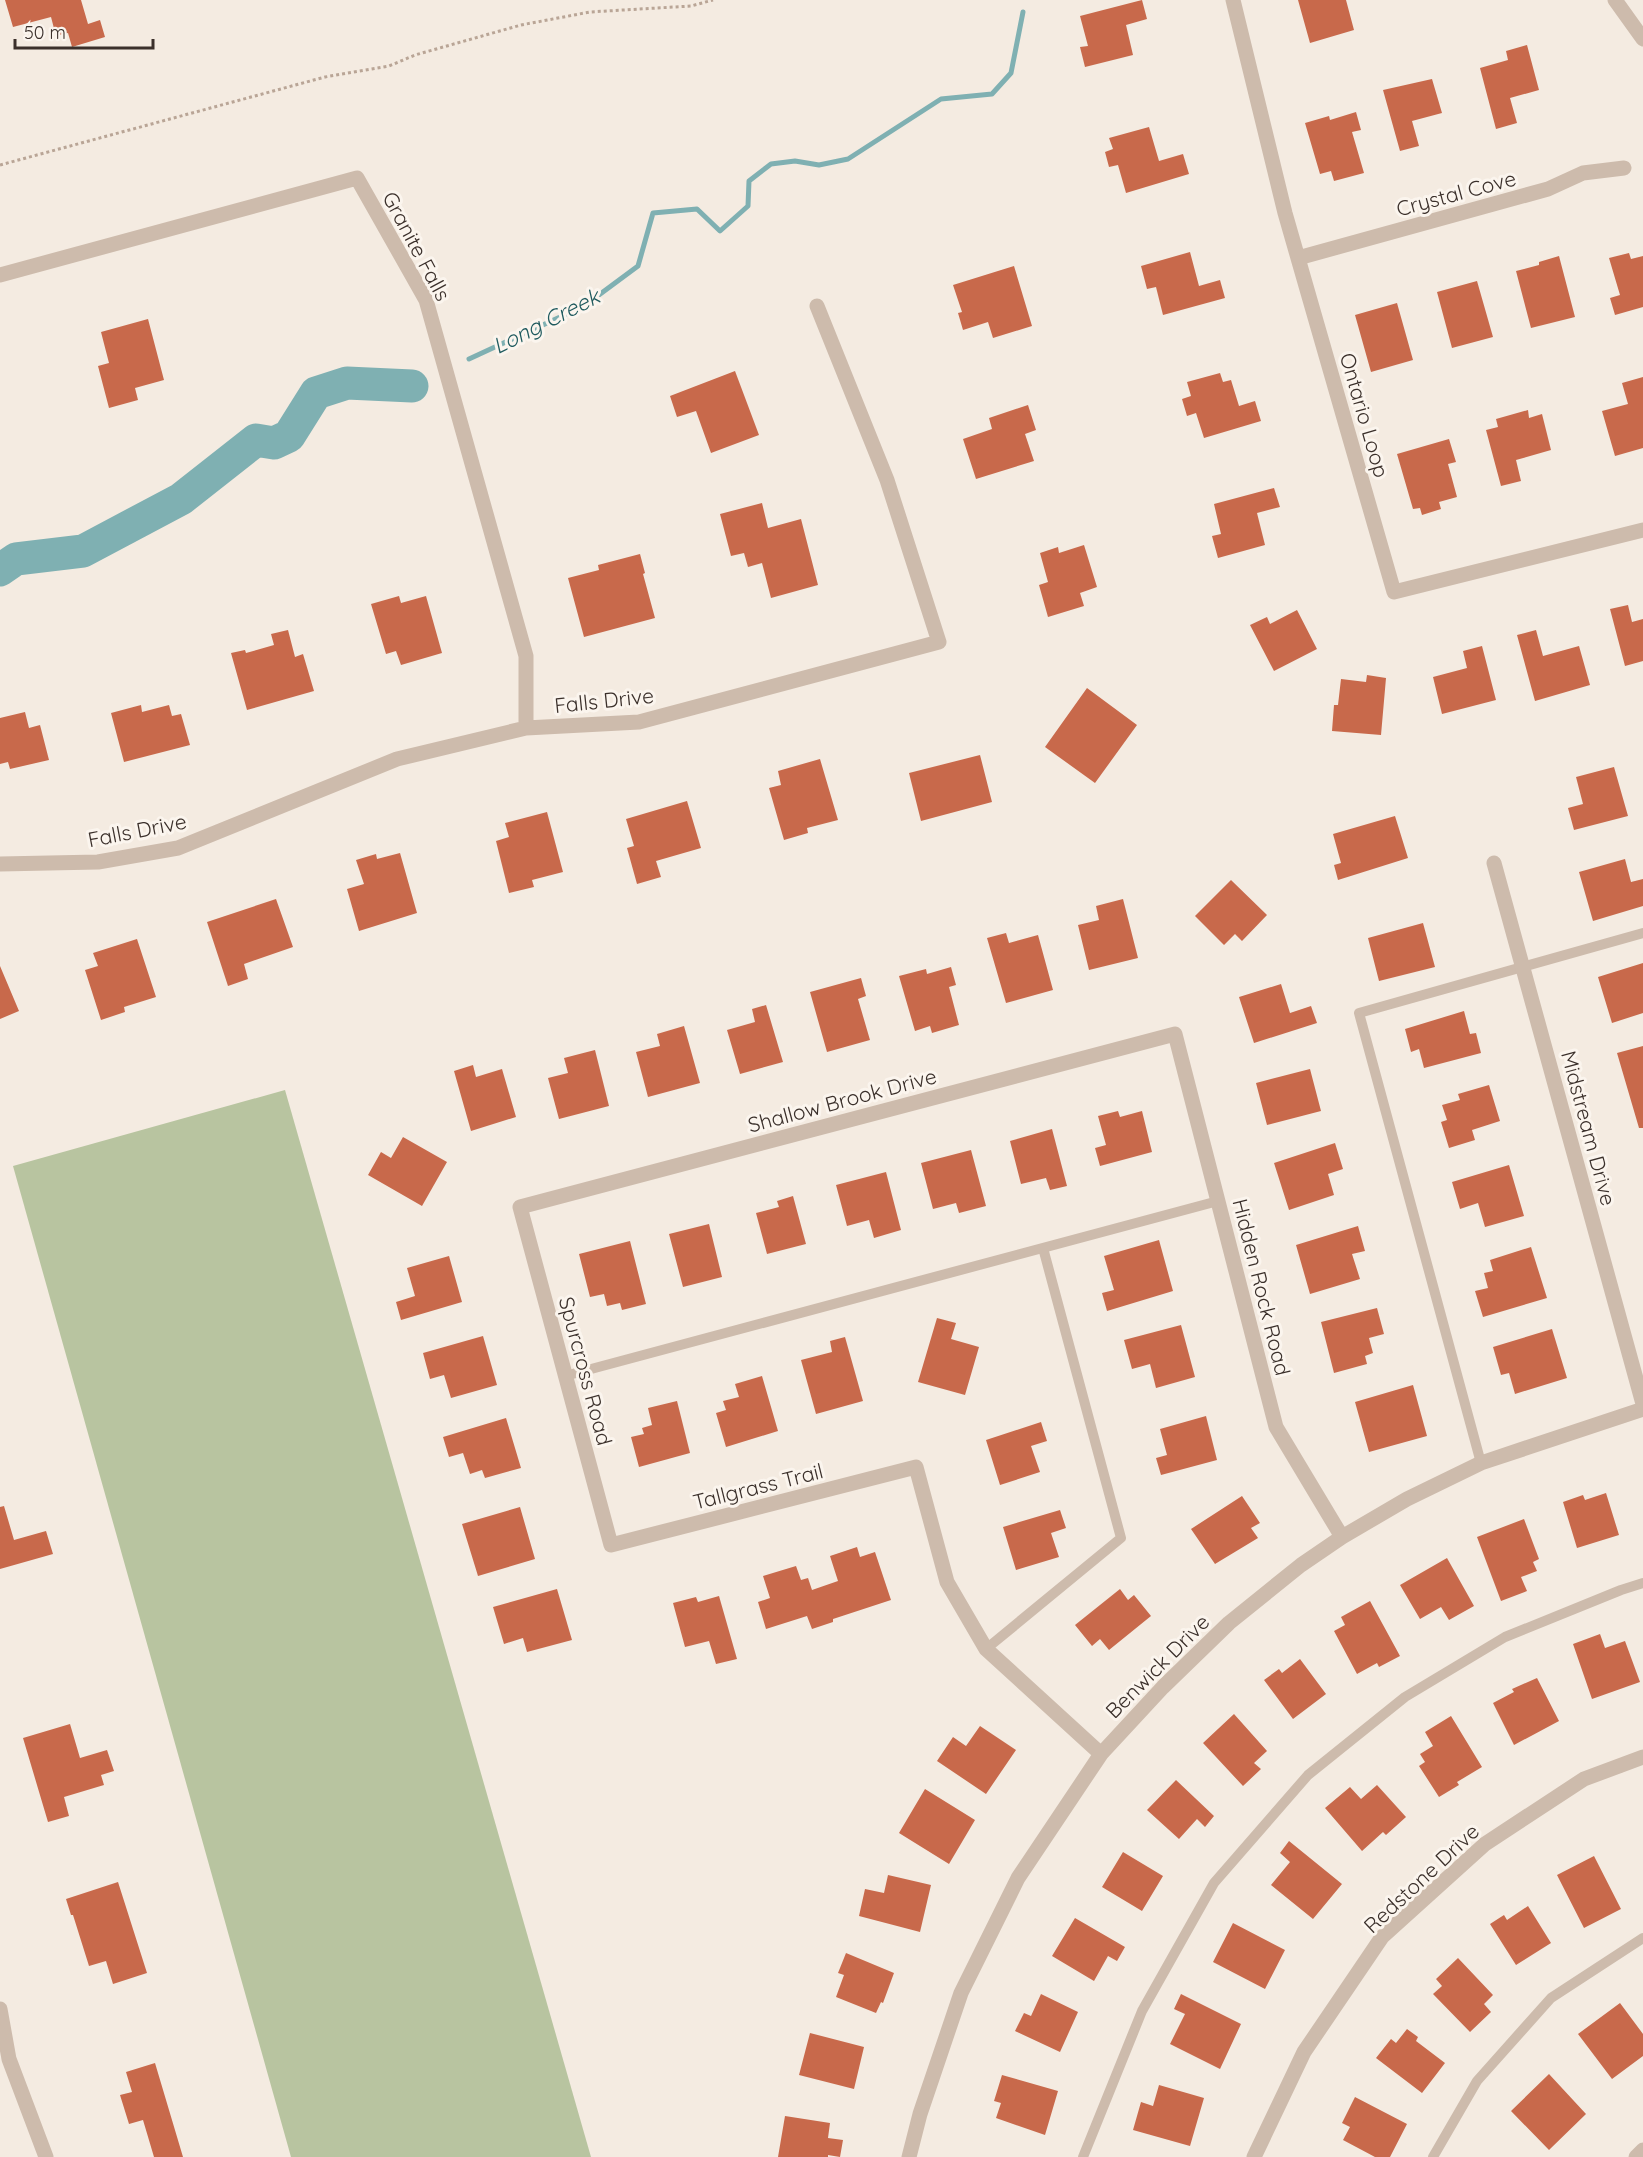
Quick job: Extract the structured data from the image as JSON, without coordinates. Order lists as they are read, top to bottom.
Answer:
{
  "streets": {
    "street": [
      "Crystal Cove",
      "Granite Falls",
      "Ontario Loop",
      "Falls Drive",
      "Shallow Brook Drive",
      "Midstream Drive",
      "Hidden Rock Road",
      "Spurcross Road",
      "Tallgrass Trail",
      "Benwick Drive",
      "Redstone Drive"
    ]
  },
  "crossings": [
    ["Crystal Cove", "Ontario Loop"],
    ["Granite Falls", "Falls Drive"],
    ["Shallow Brook Drive", "Hidden Rock Road"],
    ["Shallow Brook Drive", "Spurcross Road"],
    ["Hidden Rock Road", "Benwick Drive"],
    ["Spurcross Road", "Tallgrass Trail"]
  ],
  "water": ["Long Creek"],
  "scale_bar": "50 m"
}
